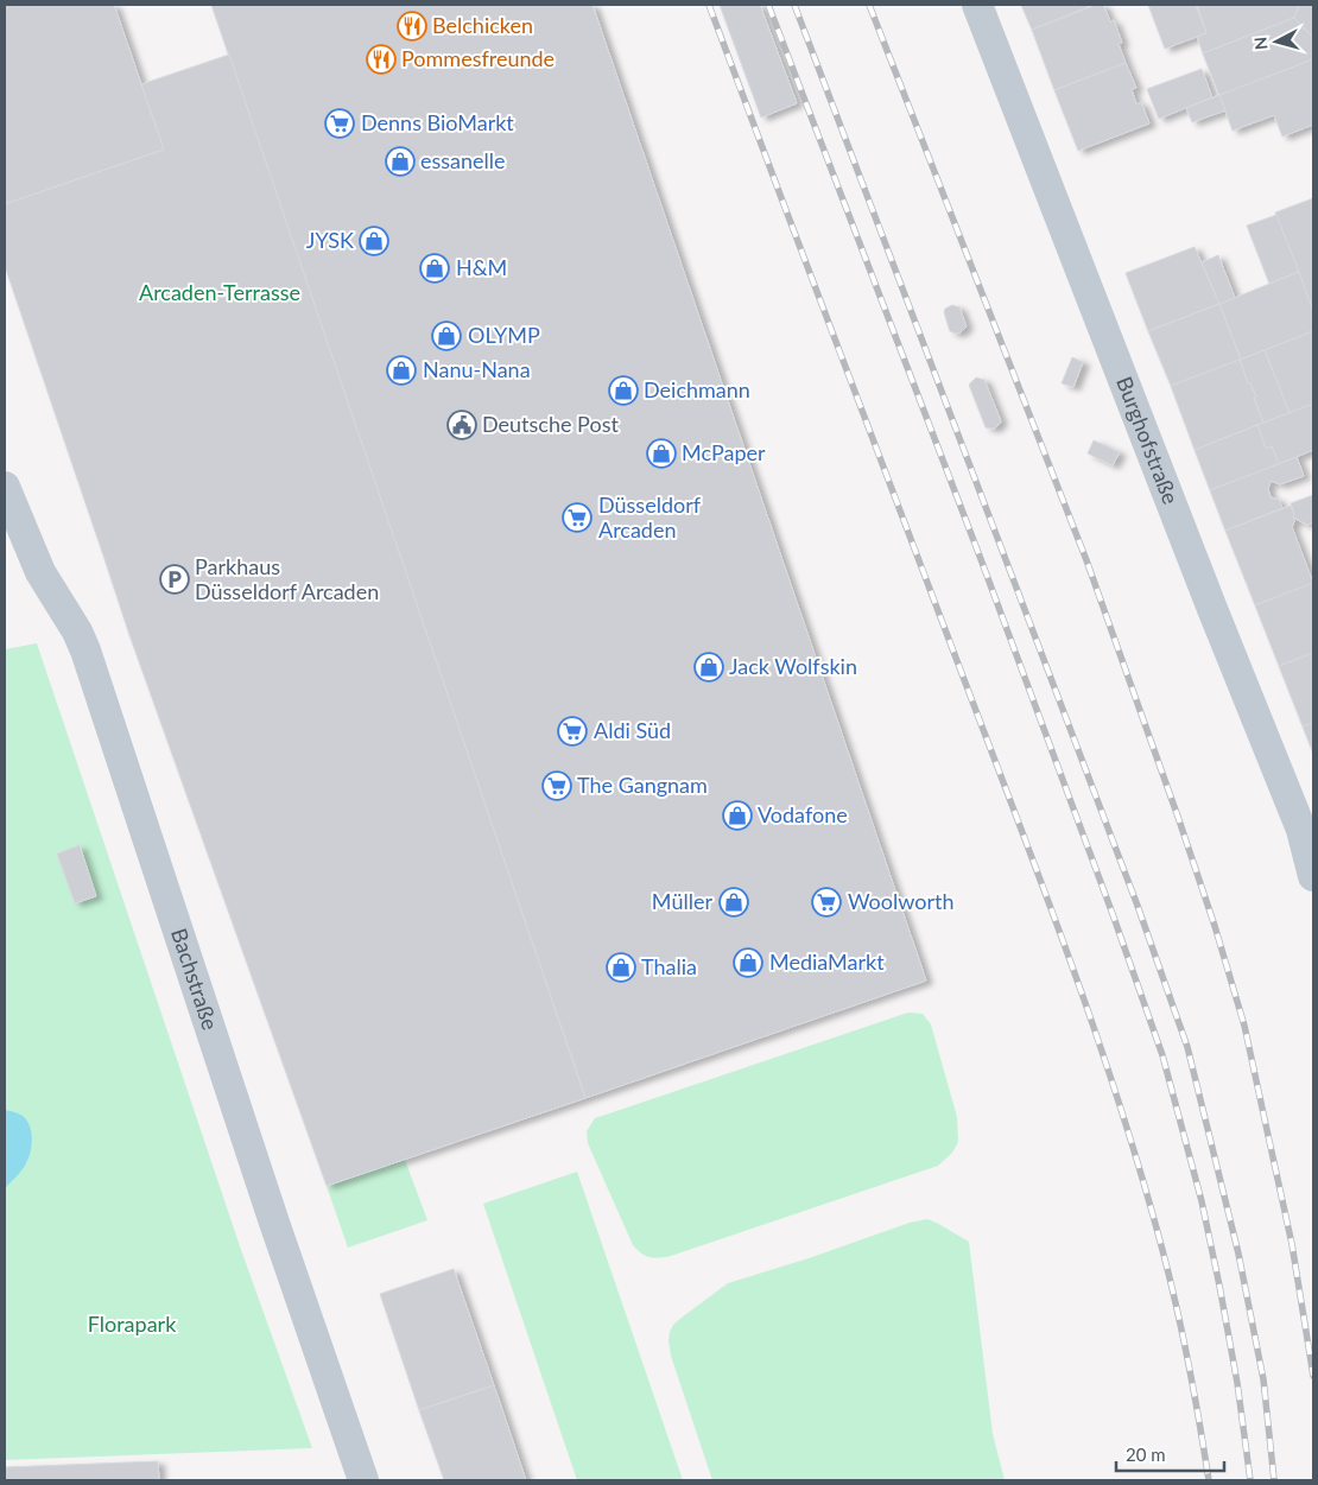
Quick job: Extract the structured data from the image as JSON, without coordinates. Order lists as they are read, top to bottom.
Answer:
{
  "streets": {
    "street": ["Burghofstraße", "Bachstraße"]
  },
  "parks": ["Arcaden-Terrasse", "Florapark"],
  "places": {
    "restaurant": ["Belchicken", "Pommesfreunde"],
    "supermarket": [
      "Denns BioMarkt",
      "Düsseldorf Arcaden",
      "Aldi Süd",
      "The Gangnam",
      "Woolworth"
    ],
    "shop": [
      "essanelle",
      "JYSK",
      "H&M",
      "OLYMP",
      "Nanu-Nana",
      "Deichmann",
      "McPaper",
      "Jack Wolfskin",
      "Vodafone",
      "Müller",
      "MediaMarkt",
      "Thalia"
    ],
    "public building": ["Deutsche Post"],
    "parking": ["Parkhaus Düsseldorf Arcaden"]
  },
  "scale_bar": "20 m",
  "north": "left"
}
